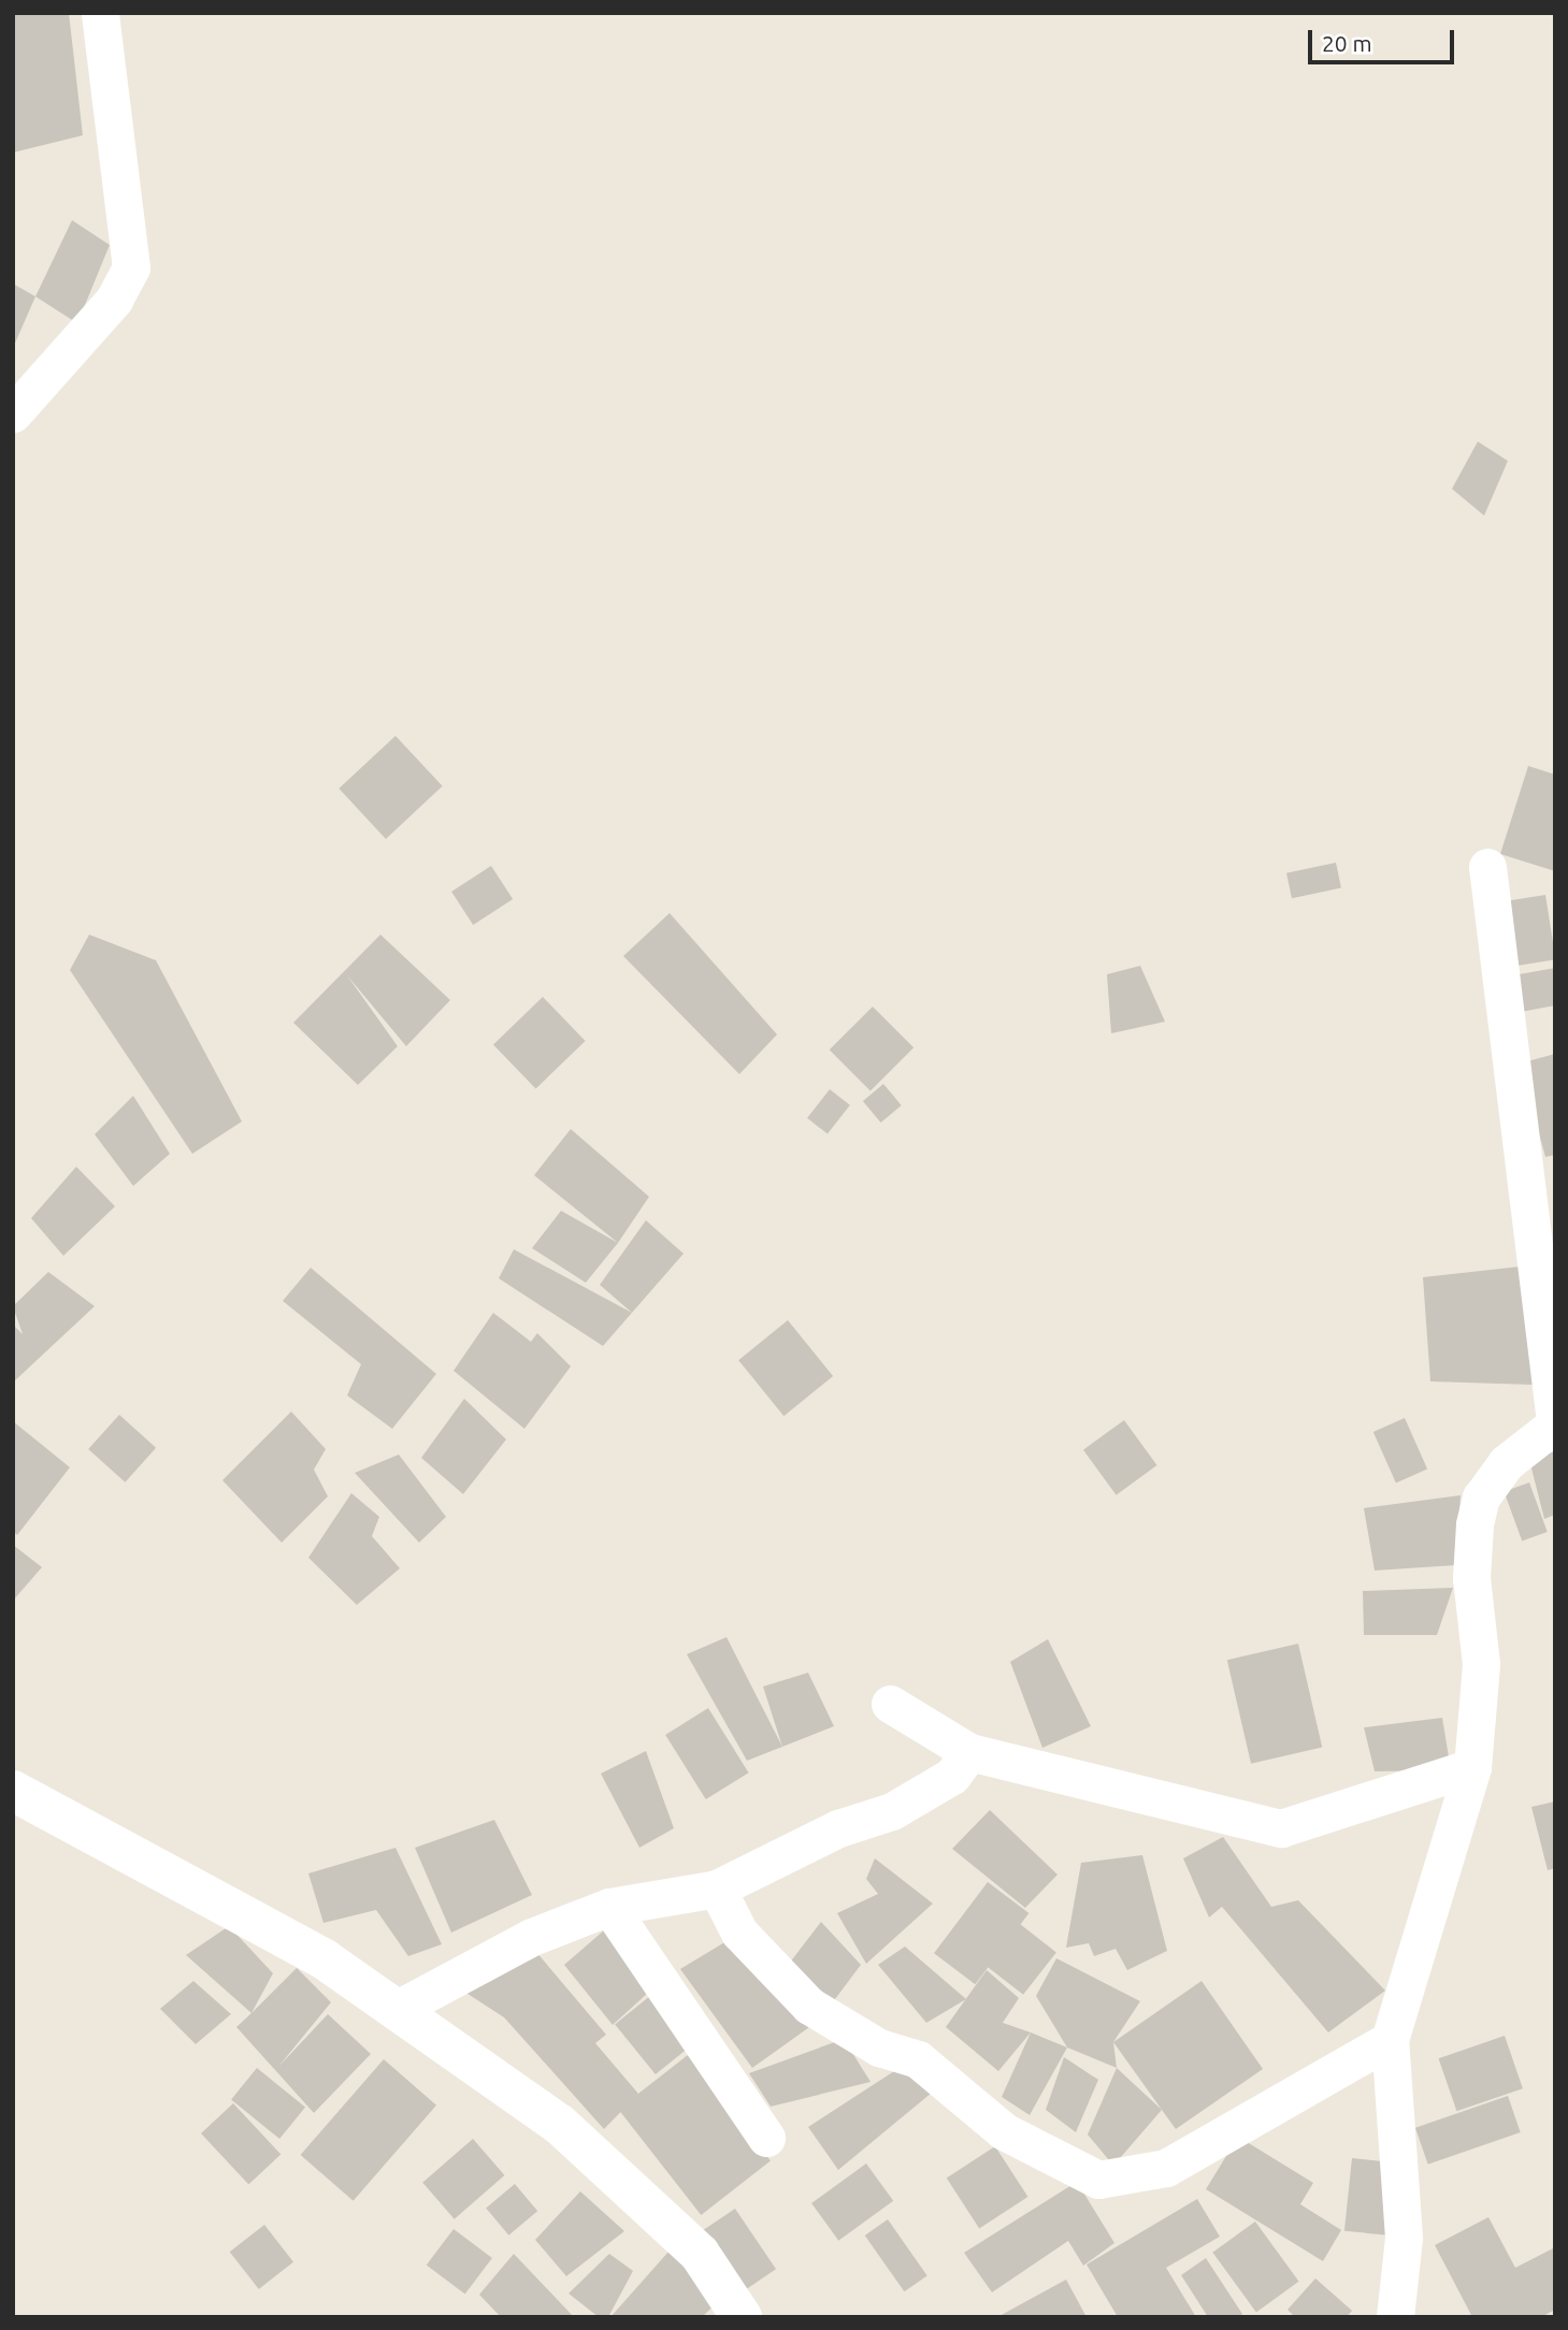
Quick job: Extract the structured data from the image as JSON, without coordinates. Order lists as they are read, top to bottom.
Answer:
{
  "scale_bar": "20 m"
}
